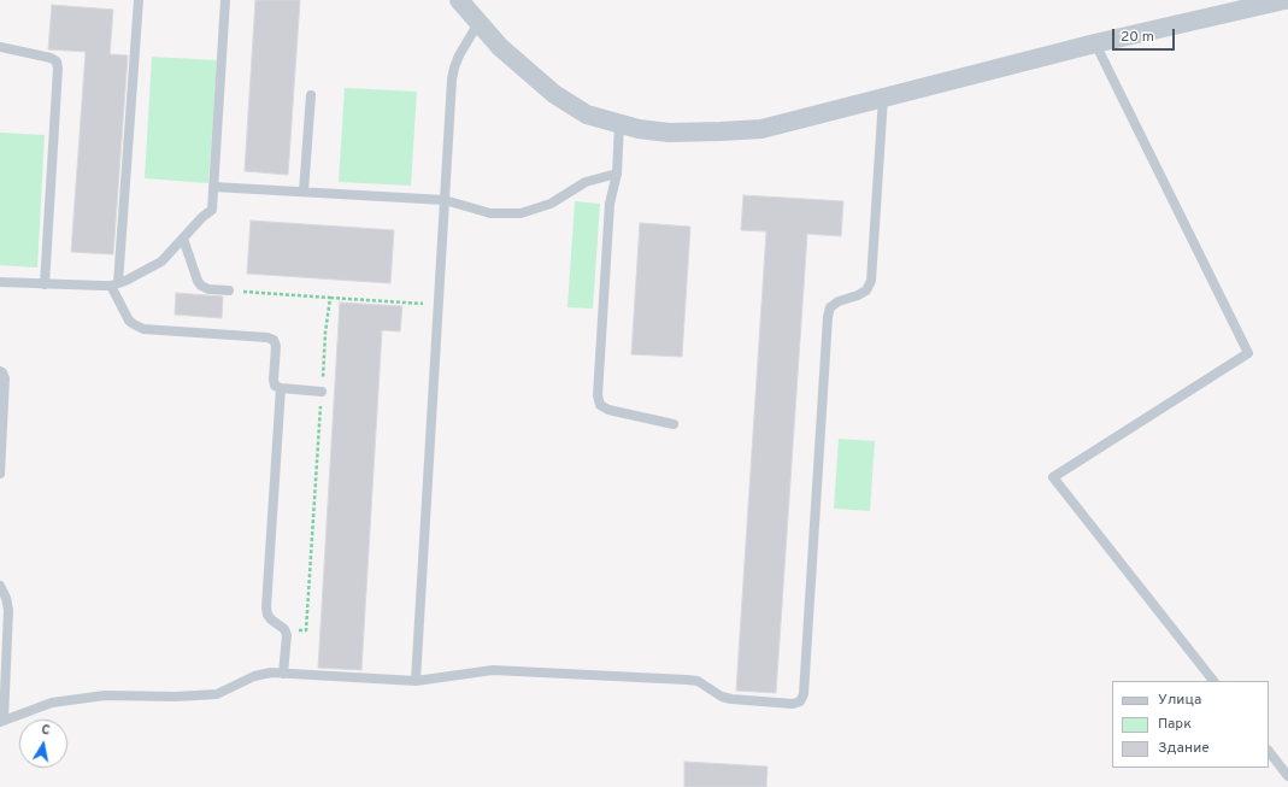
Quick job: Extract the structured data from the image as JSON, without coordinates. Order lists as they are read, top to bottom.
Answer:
{
  "legend": ["Улица", "Парк", "Здание"],
  "scale_bar": "20 m",
  "north": "top"
}
